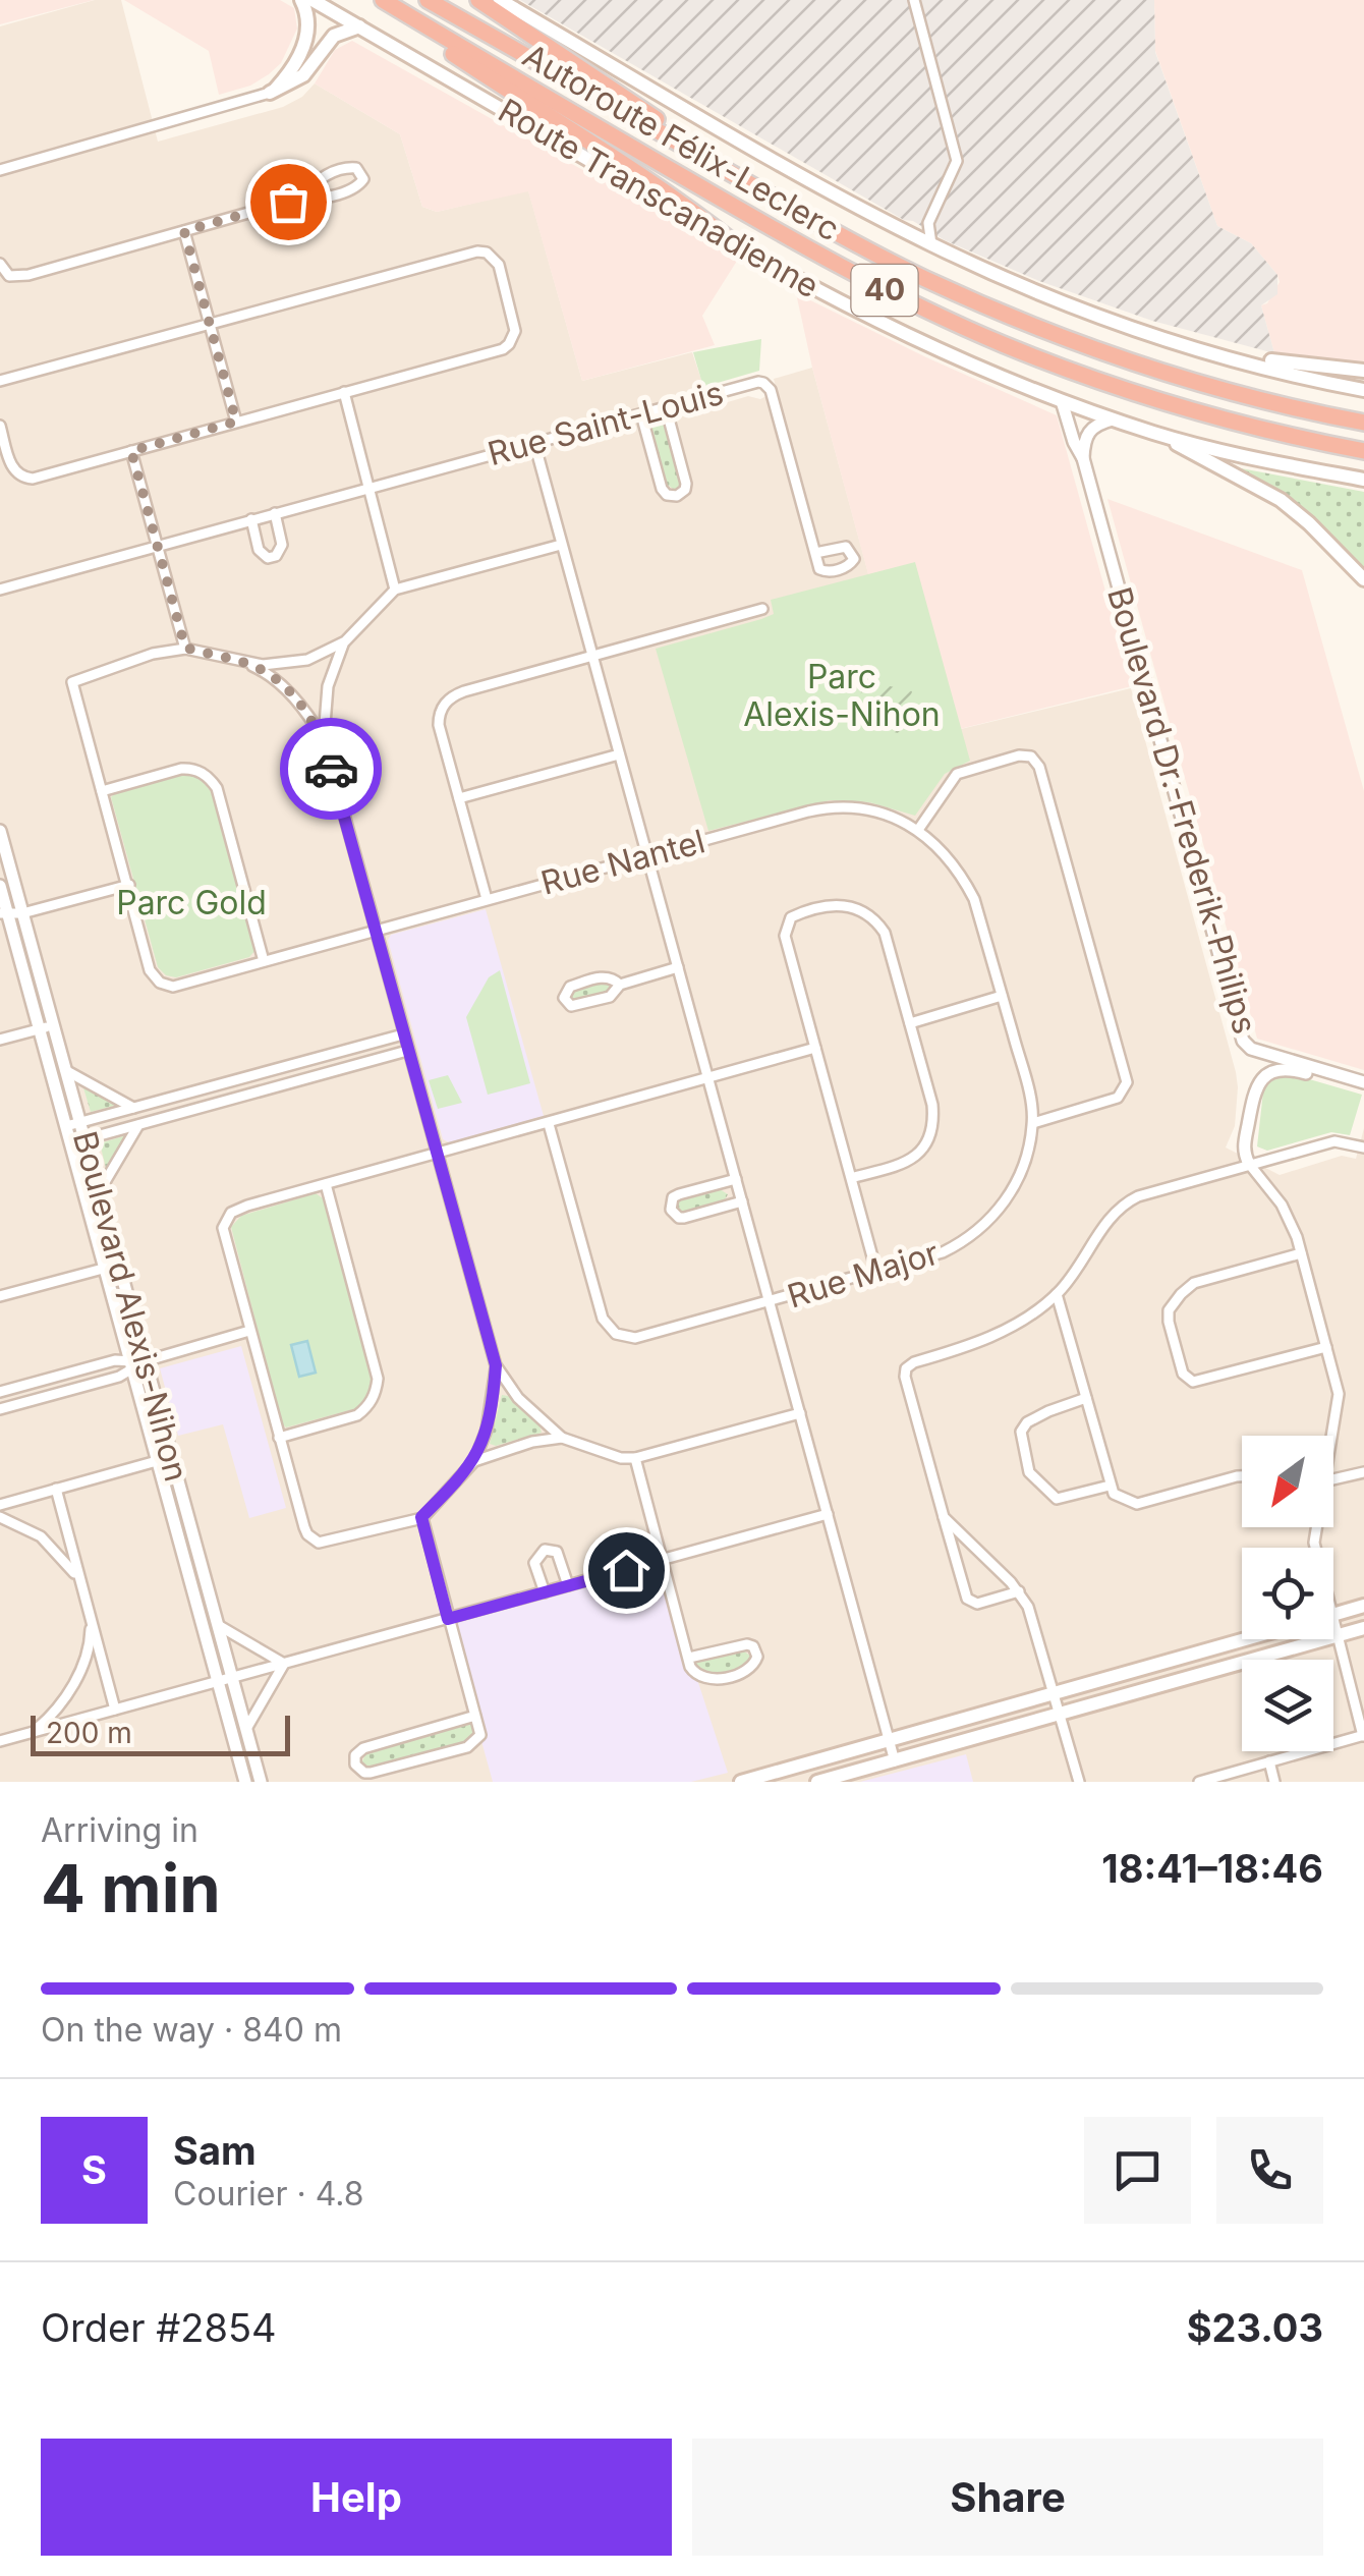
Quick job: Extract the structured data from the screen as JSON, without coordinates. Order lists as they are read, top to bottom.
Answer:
{
  "streets": {
    "highway": ["Autoroute Félix-Leclerc", "40"],
    "main road": ["Route Transcanadienne"],
    "street": [
      "Rue Saint-Louis",
      "Boulevard Dr.-Frederik-Philips",
      "Rue Nantel",
      "Rue Major",
      "Boulevard Alexis-Nihon"
    ]
  },
  "crossings": [
    ["Rue Nantel", "Rue Major"]
  ],
  "parks": ["Parc Alexis-Nihon", "Parc Gold"],
  "scale_bar": "200 m",
  "north": "bottom left",
  "page": {
    "scale": "200 m",
    "heading": ["4 min", "Arriving in", "18:41–18:46"],
    "panel": [
      "Sam",
      "Courier · 4.8",
      "Order #2854",
      "$23.03"
    ],
    "bar": "On the way · 840 m",
    "round": "S",
    "buttons": ["Help", "Share"]
  }
}
